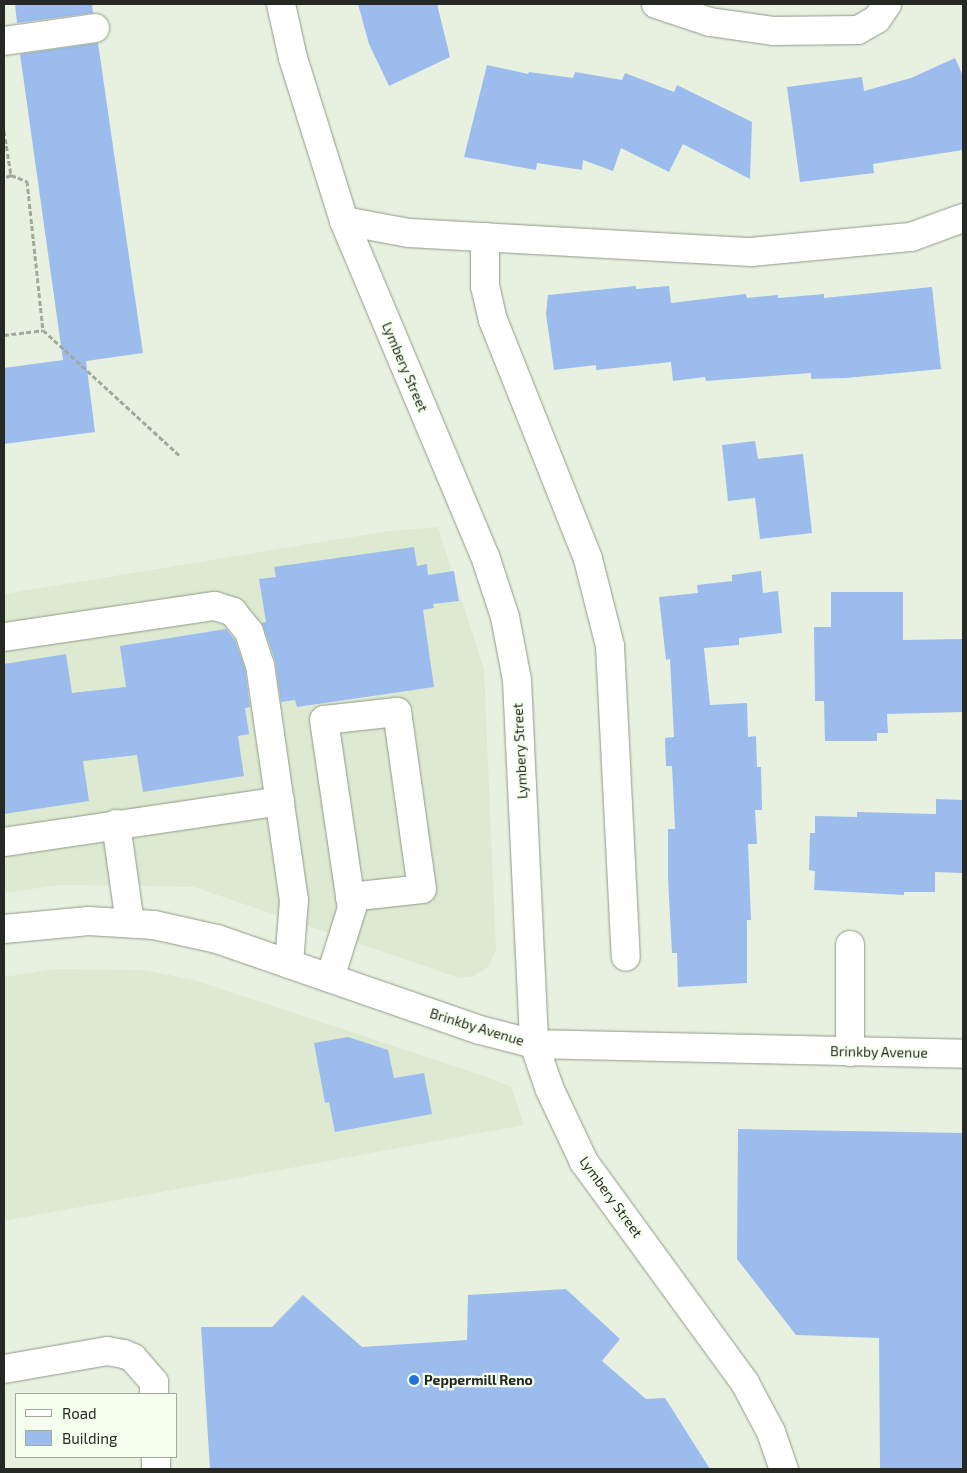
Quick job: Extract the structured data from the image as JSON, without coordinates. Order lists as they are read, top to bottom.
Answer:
{
  "streets": {
    "street": ["Lymbery Street", "Brinkby Avenue"]
  },
  "crossings": [
    ["Lymbery Street", "Brinkby Avenue"]
  ],
  "places": ["Peppermill Reno"],
  "legend": ["Road", "Building"]
}
